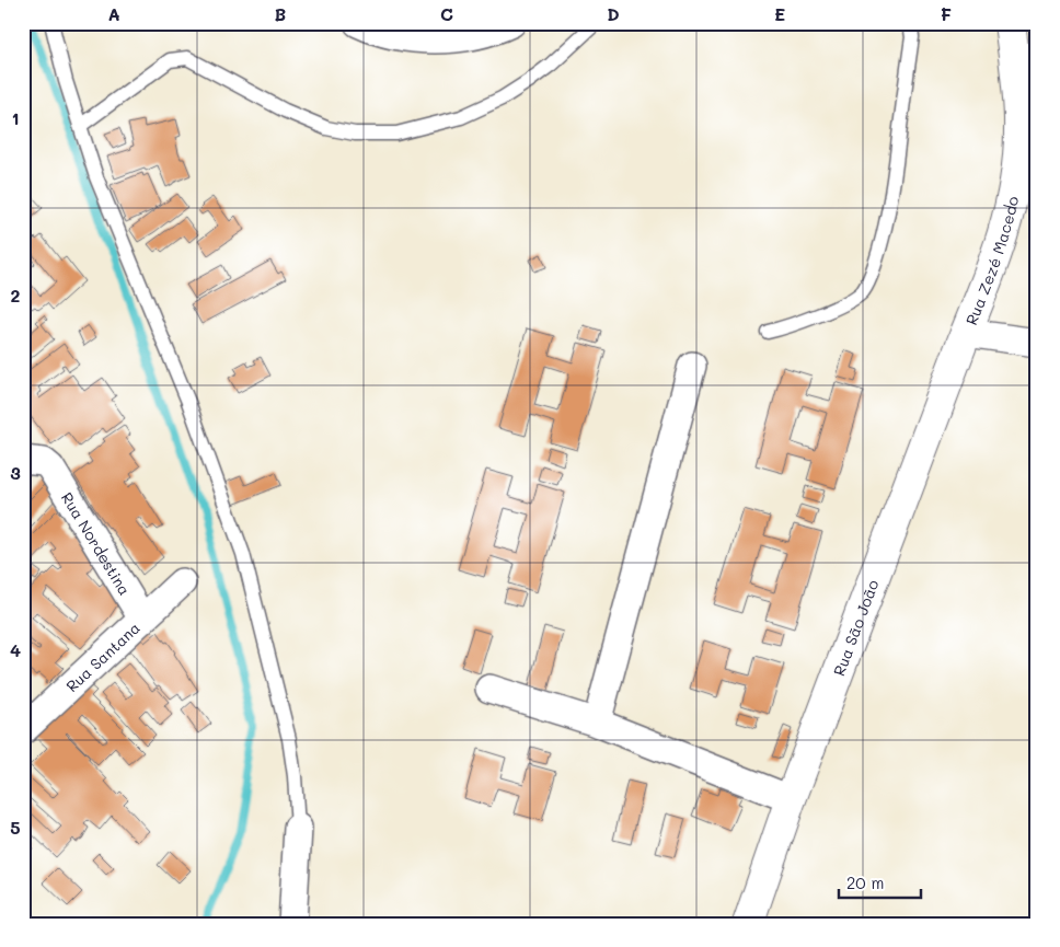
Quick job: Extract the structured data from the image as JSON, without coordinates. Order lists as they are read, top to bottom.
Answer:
{
  "streets": {
    "street": [
      "Rua Zezé Macedo",
      "Rua Nordestina",
      "Rua São João",
      "Rua Santana"
    ]
  },
  "crossings": [
    ["Rua Zezé Macedo", "Rua São João"],
    ["Rua Nordestina", "Rua Santana"]
  ],
  "scale_bar": "20 m",
  "grid": {
    "columns": [
      "A",
      "B",
      "C",
      "D",
      "E",
      "F"
    ],
    "rows": [
      "1",
      "2",
      "3",
      "4",
      "5"
    ]
  }
}
